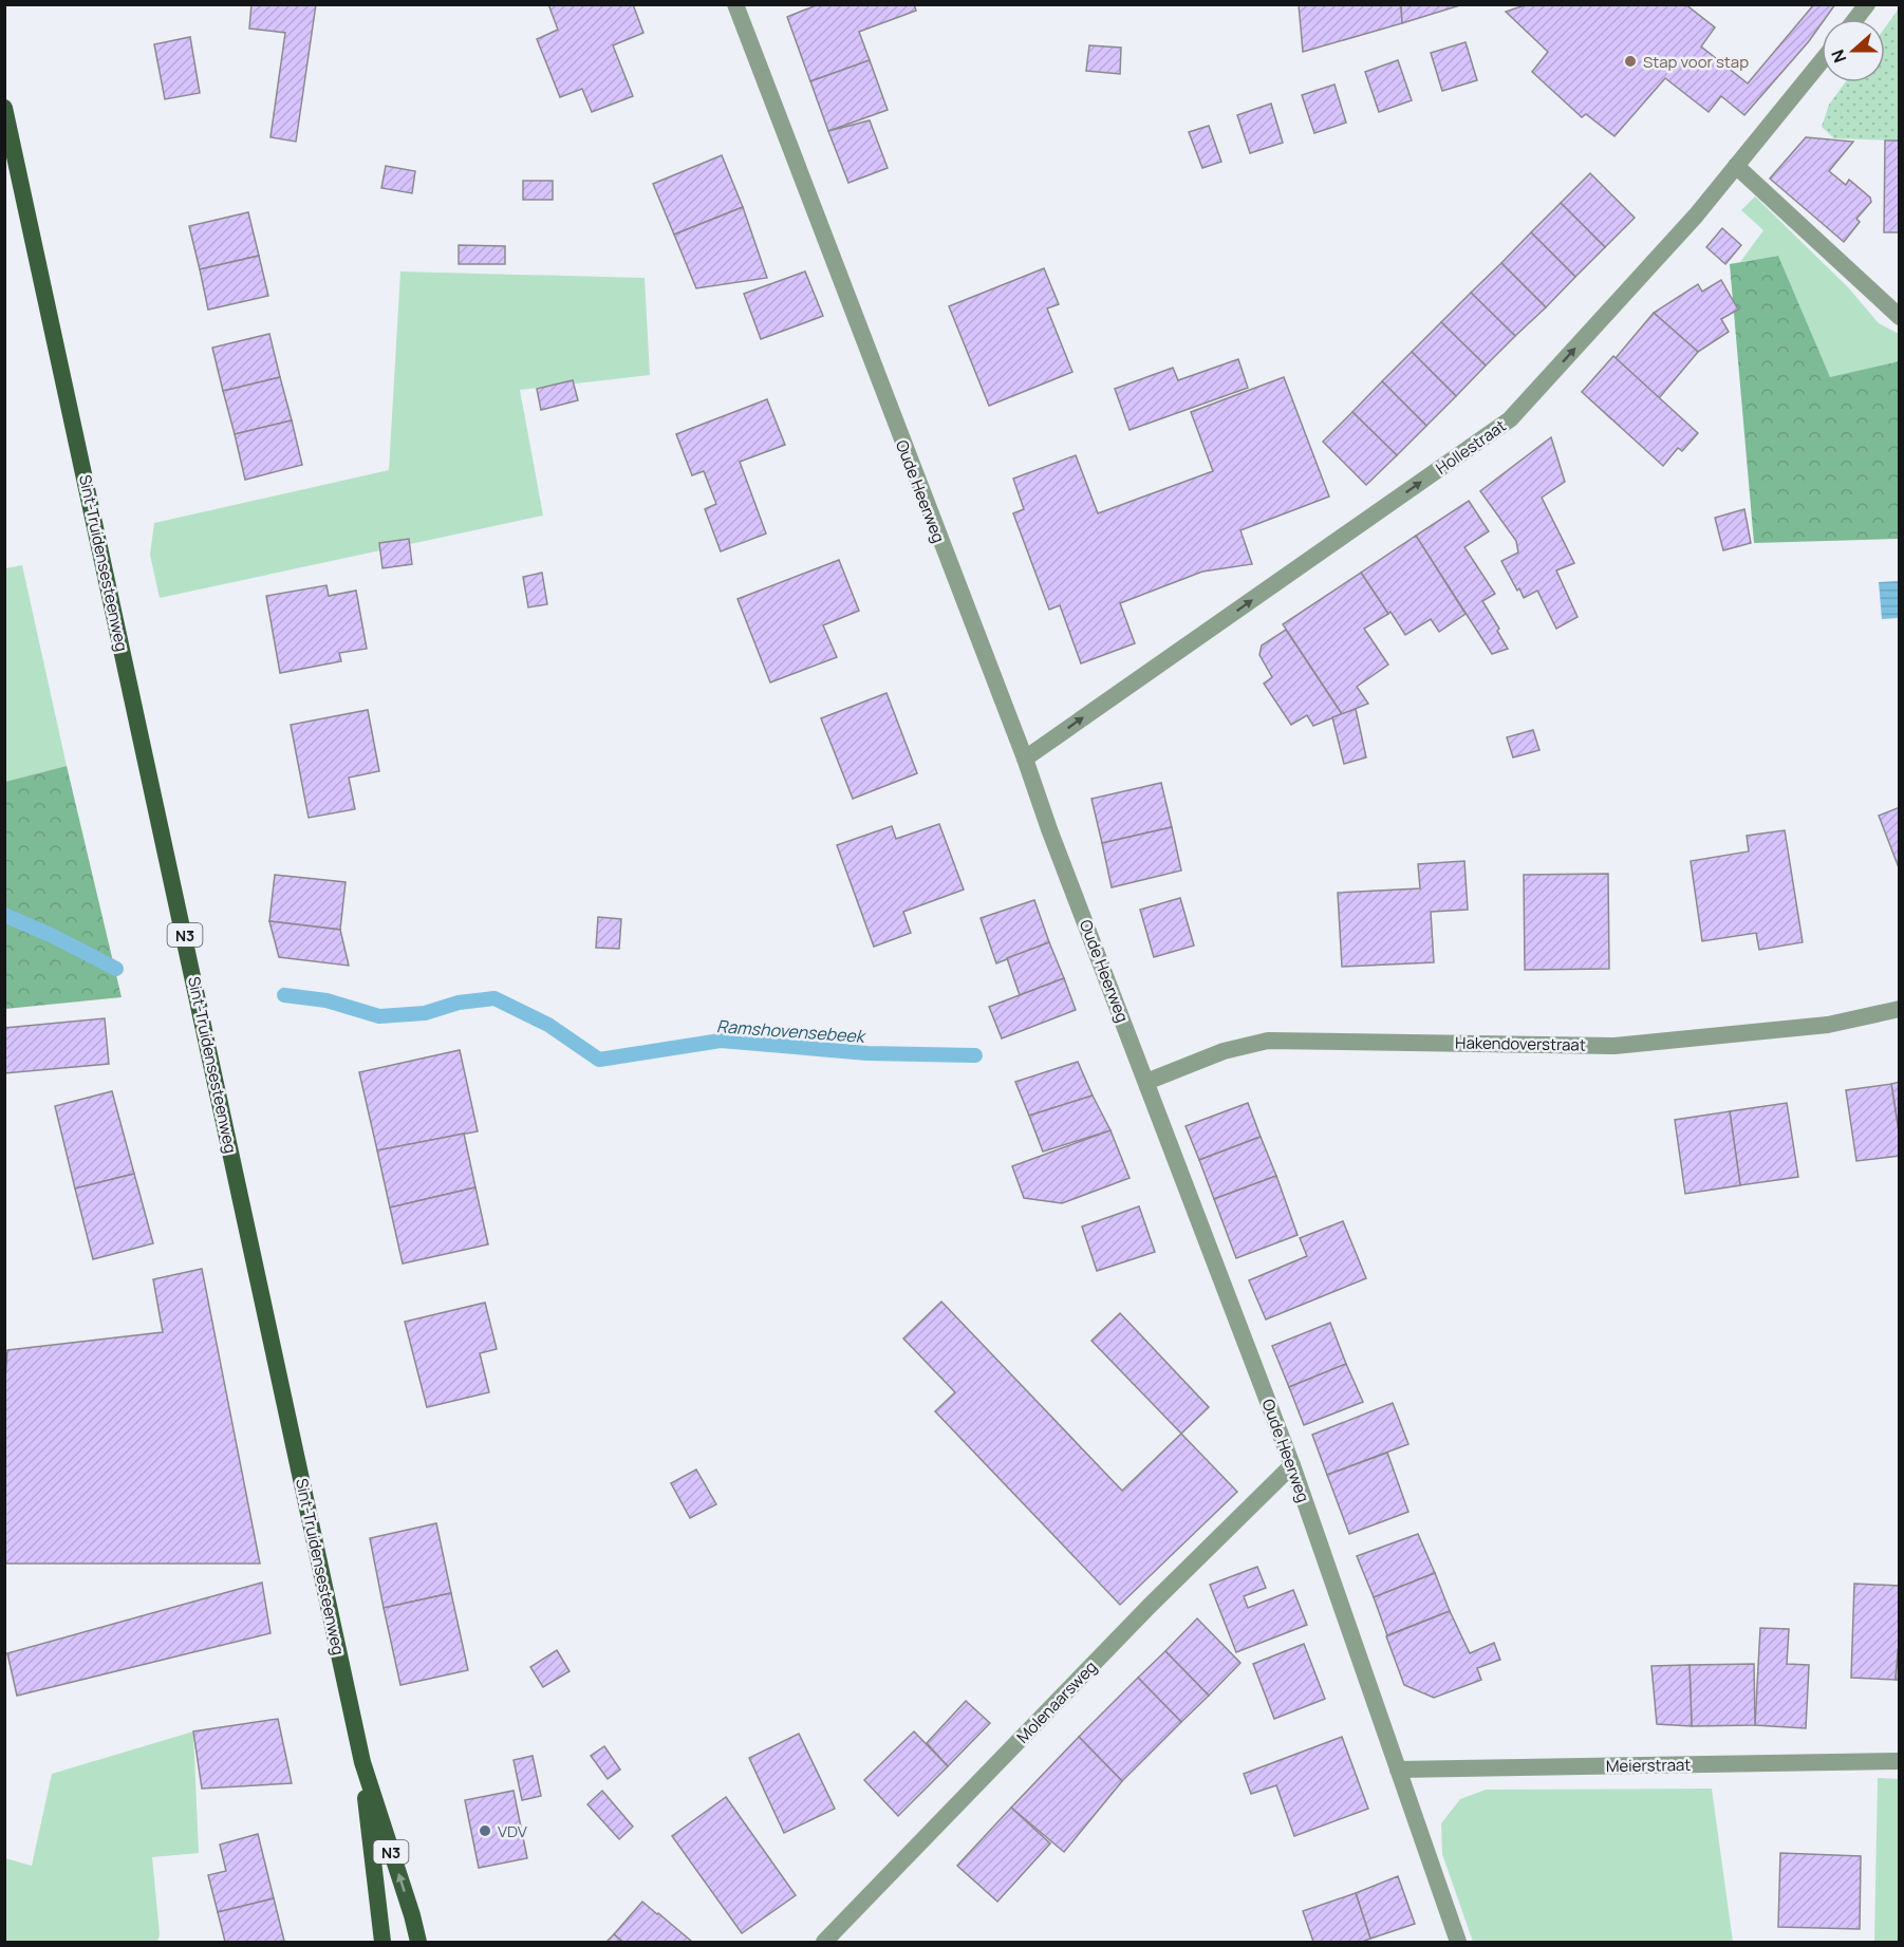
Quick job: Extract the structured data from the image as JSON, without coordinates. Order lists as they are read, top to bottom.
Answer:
{
  "streets": {
    "main road": ["Sint-Truidensesteenweg", "N3"],
    "street": [
      "Hollestraat",
      "Oude Heerweg",
      "Hakendoverstraat",
      "Molenaarsweg",
      "Meierstraat"
    ]
  },
  "crossings": [
    ["Hollestraat", "Oude Heerweg"],
    ["Oude Heerweg", "Hakendoverstraat"],
    ["Oude Heerweg", "Molenaarsweg"],
    ["Oude Heerweg", "Meierstraat"]
  ],
  "one_way": ["Hollestraat"],
  "water": ["Ramshovensebeek"],
  "places": ["Stap voor stap", "VDV"],
  "north": "left"
}
